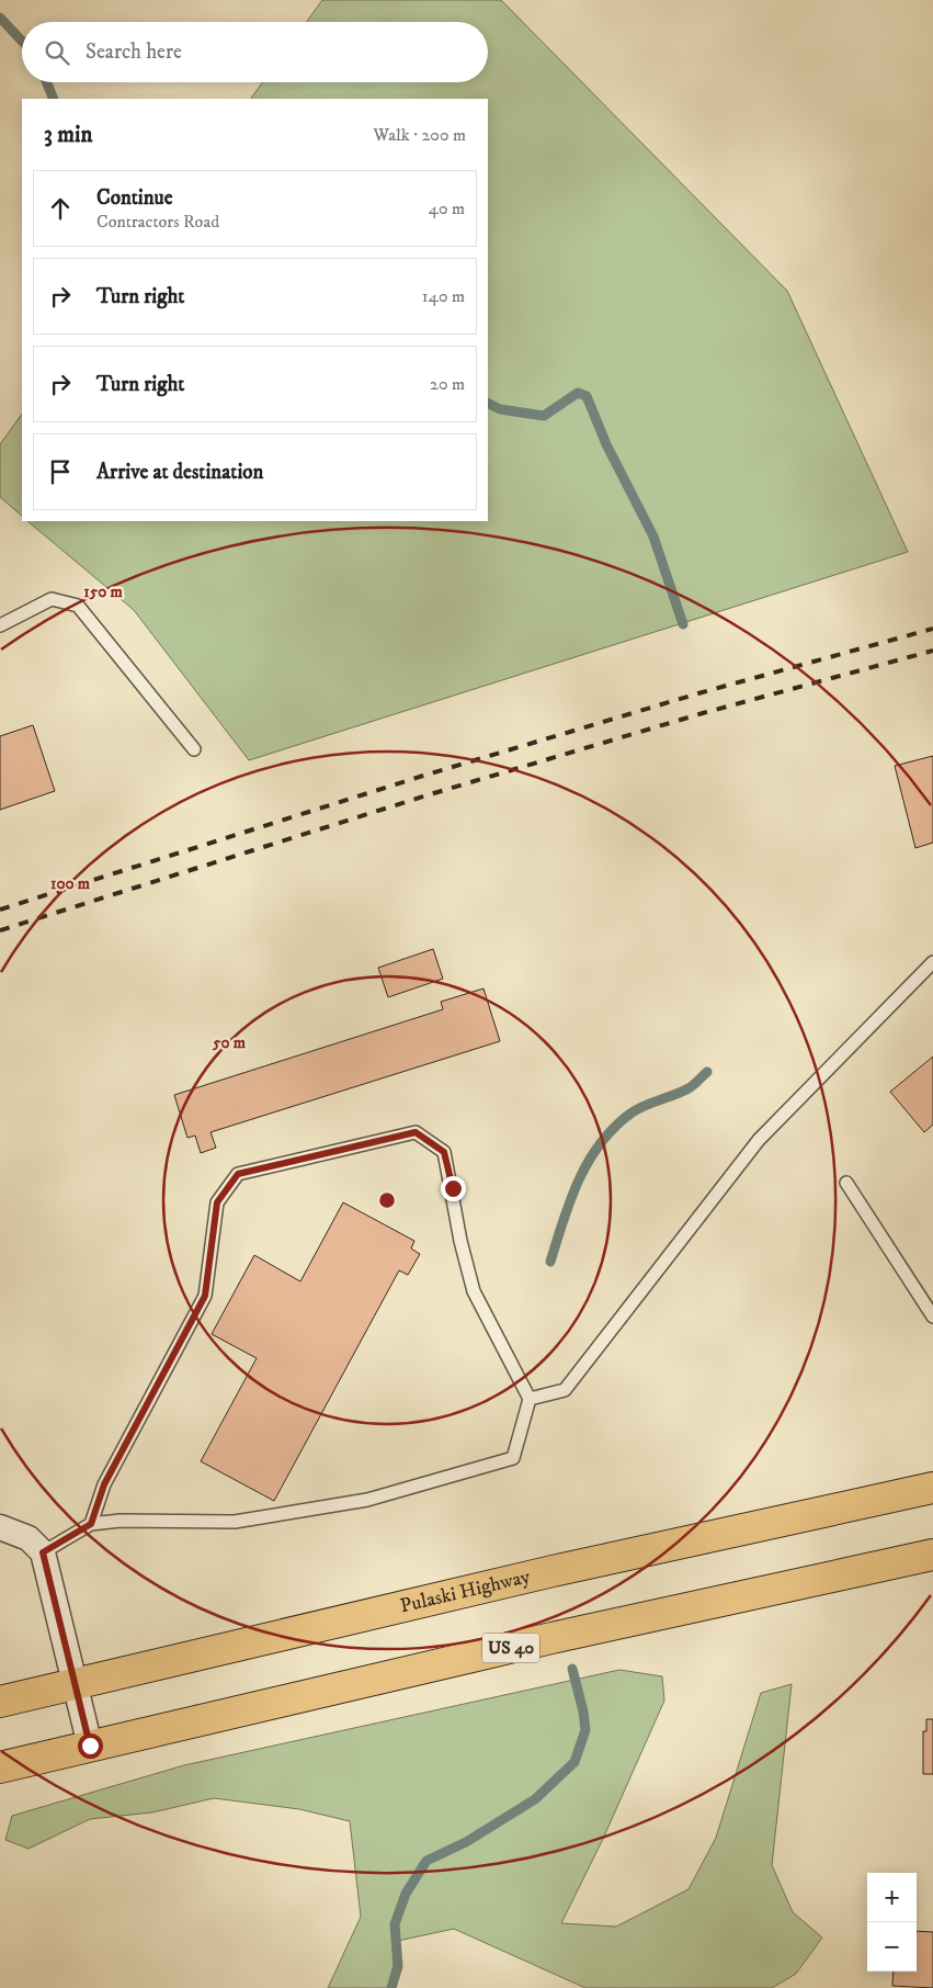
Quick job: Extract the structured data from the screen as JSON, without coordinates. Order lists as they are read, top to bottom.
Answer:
{
  "streets": {
    "highway": ["Pulaski Highway", "US 40"]
  },
  "page": {
    "search": "Search here",
    "heading": ["3 min", "Walk · 200 m"],
    "list": [
      ["Continue", "Contractors Road", "40 m"],
      ["Turn right", "140 m"],
      ["Turn right", "20 m"],
      "Arrive at destination"
    ],
    "map_buttons": ["+", "−"]
  },
  "rings": ["150 m", "100 m", "50 m"]
}
